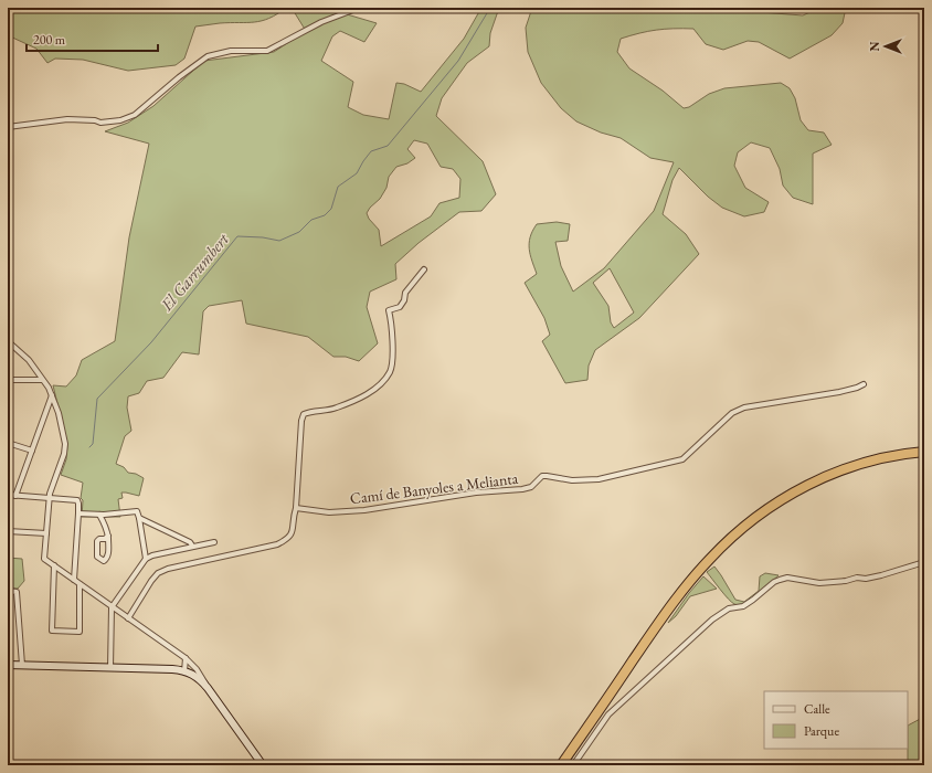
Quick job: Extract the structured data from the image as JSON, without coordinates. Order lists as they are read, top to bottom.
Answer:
{
  "streets": {
    "street": ["Camí de Banyoles a Melianta"]
  },
  "water": ["El Garrumbert"],
  "legend": ["Calle", "Parque"],
  "scale_bar": "200 m",
  "north": "left"
}
